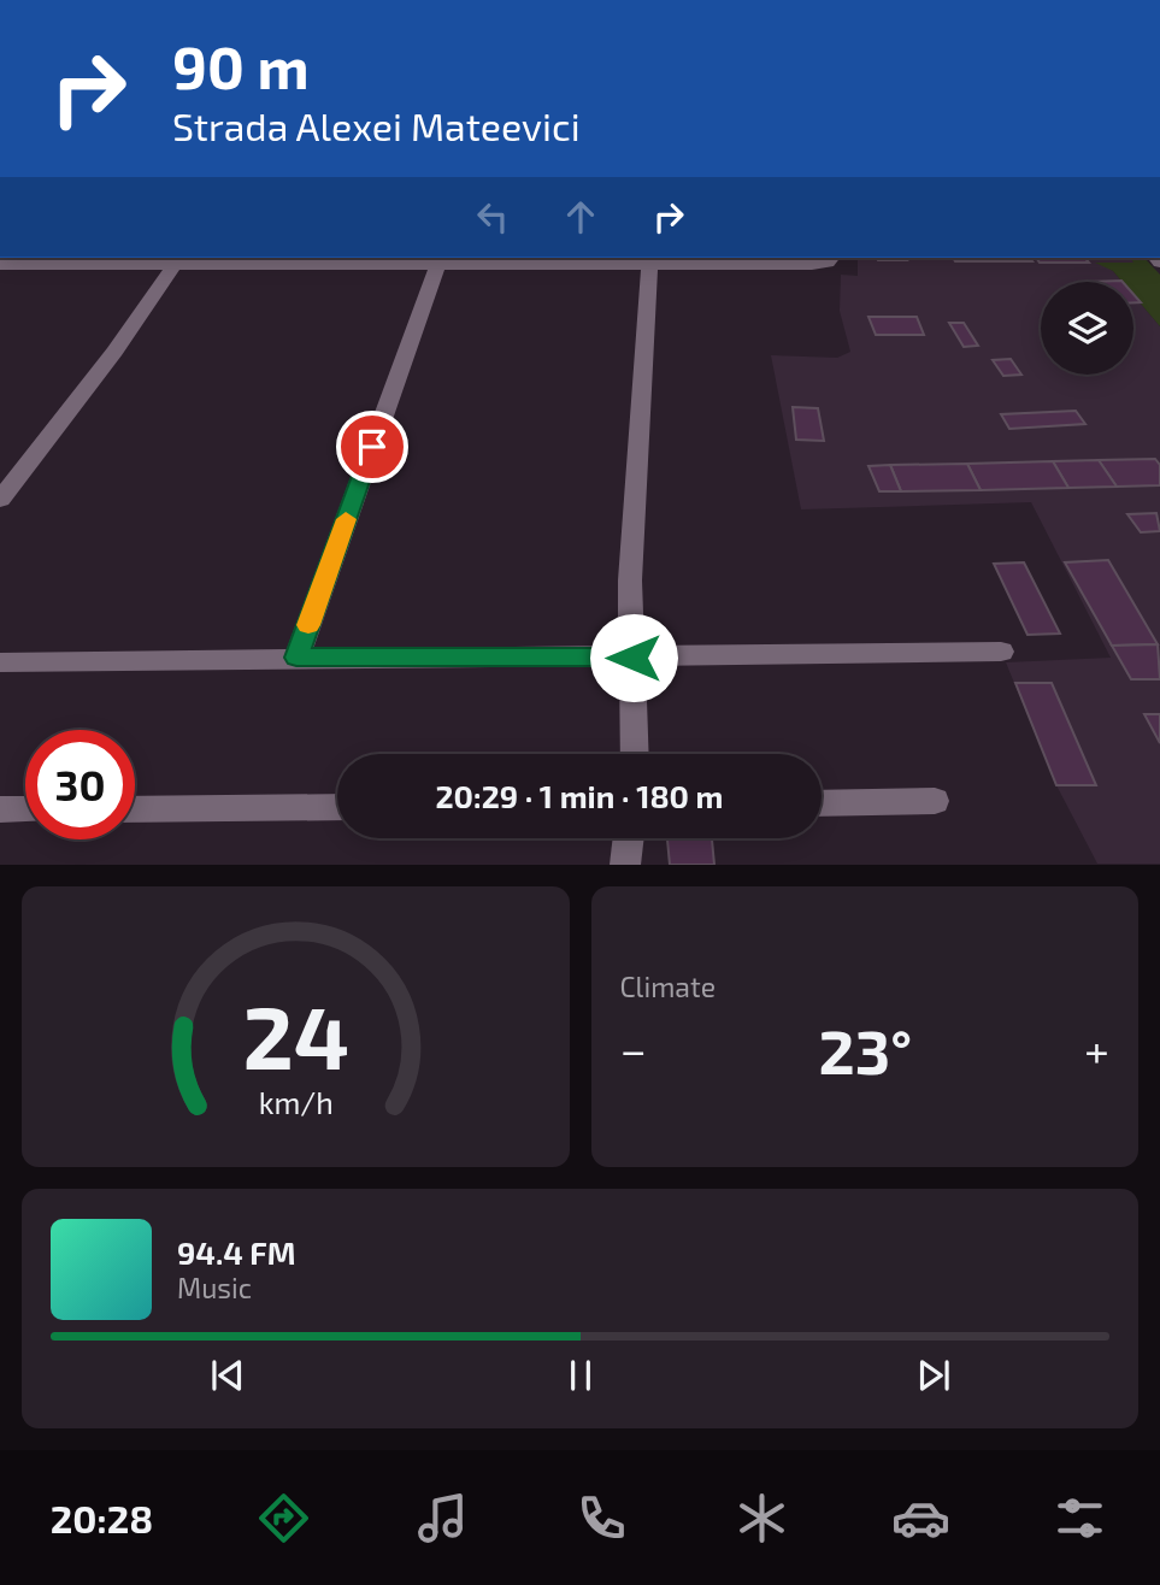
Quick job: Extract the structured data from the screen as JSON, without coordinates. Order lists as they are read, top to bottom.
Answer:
{
  "page": {
    "turn": ["90 m", "Strada Alexei Mateevici"],
    "limit": "30",
    "trip": "20:29 · 1 min · 180 m",
    "tile": "Climate",
    "heat": ["−", "23°", "+"],
    "song": ["94.4 FM", "Music"],
    "tabs": "20:28",
    "gauge": ["24", "km/h"]
  }
}
